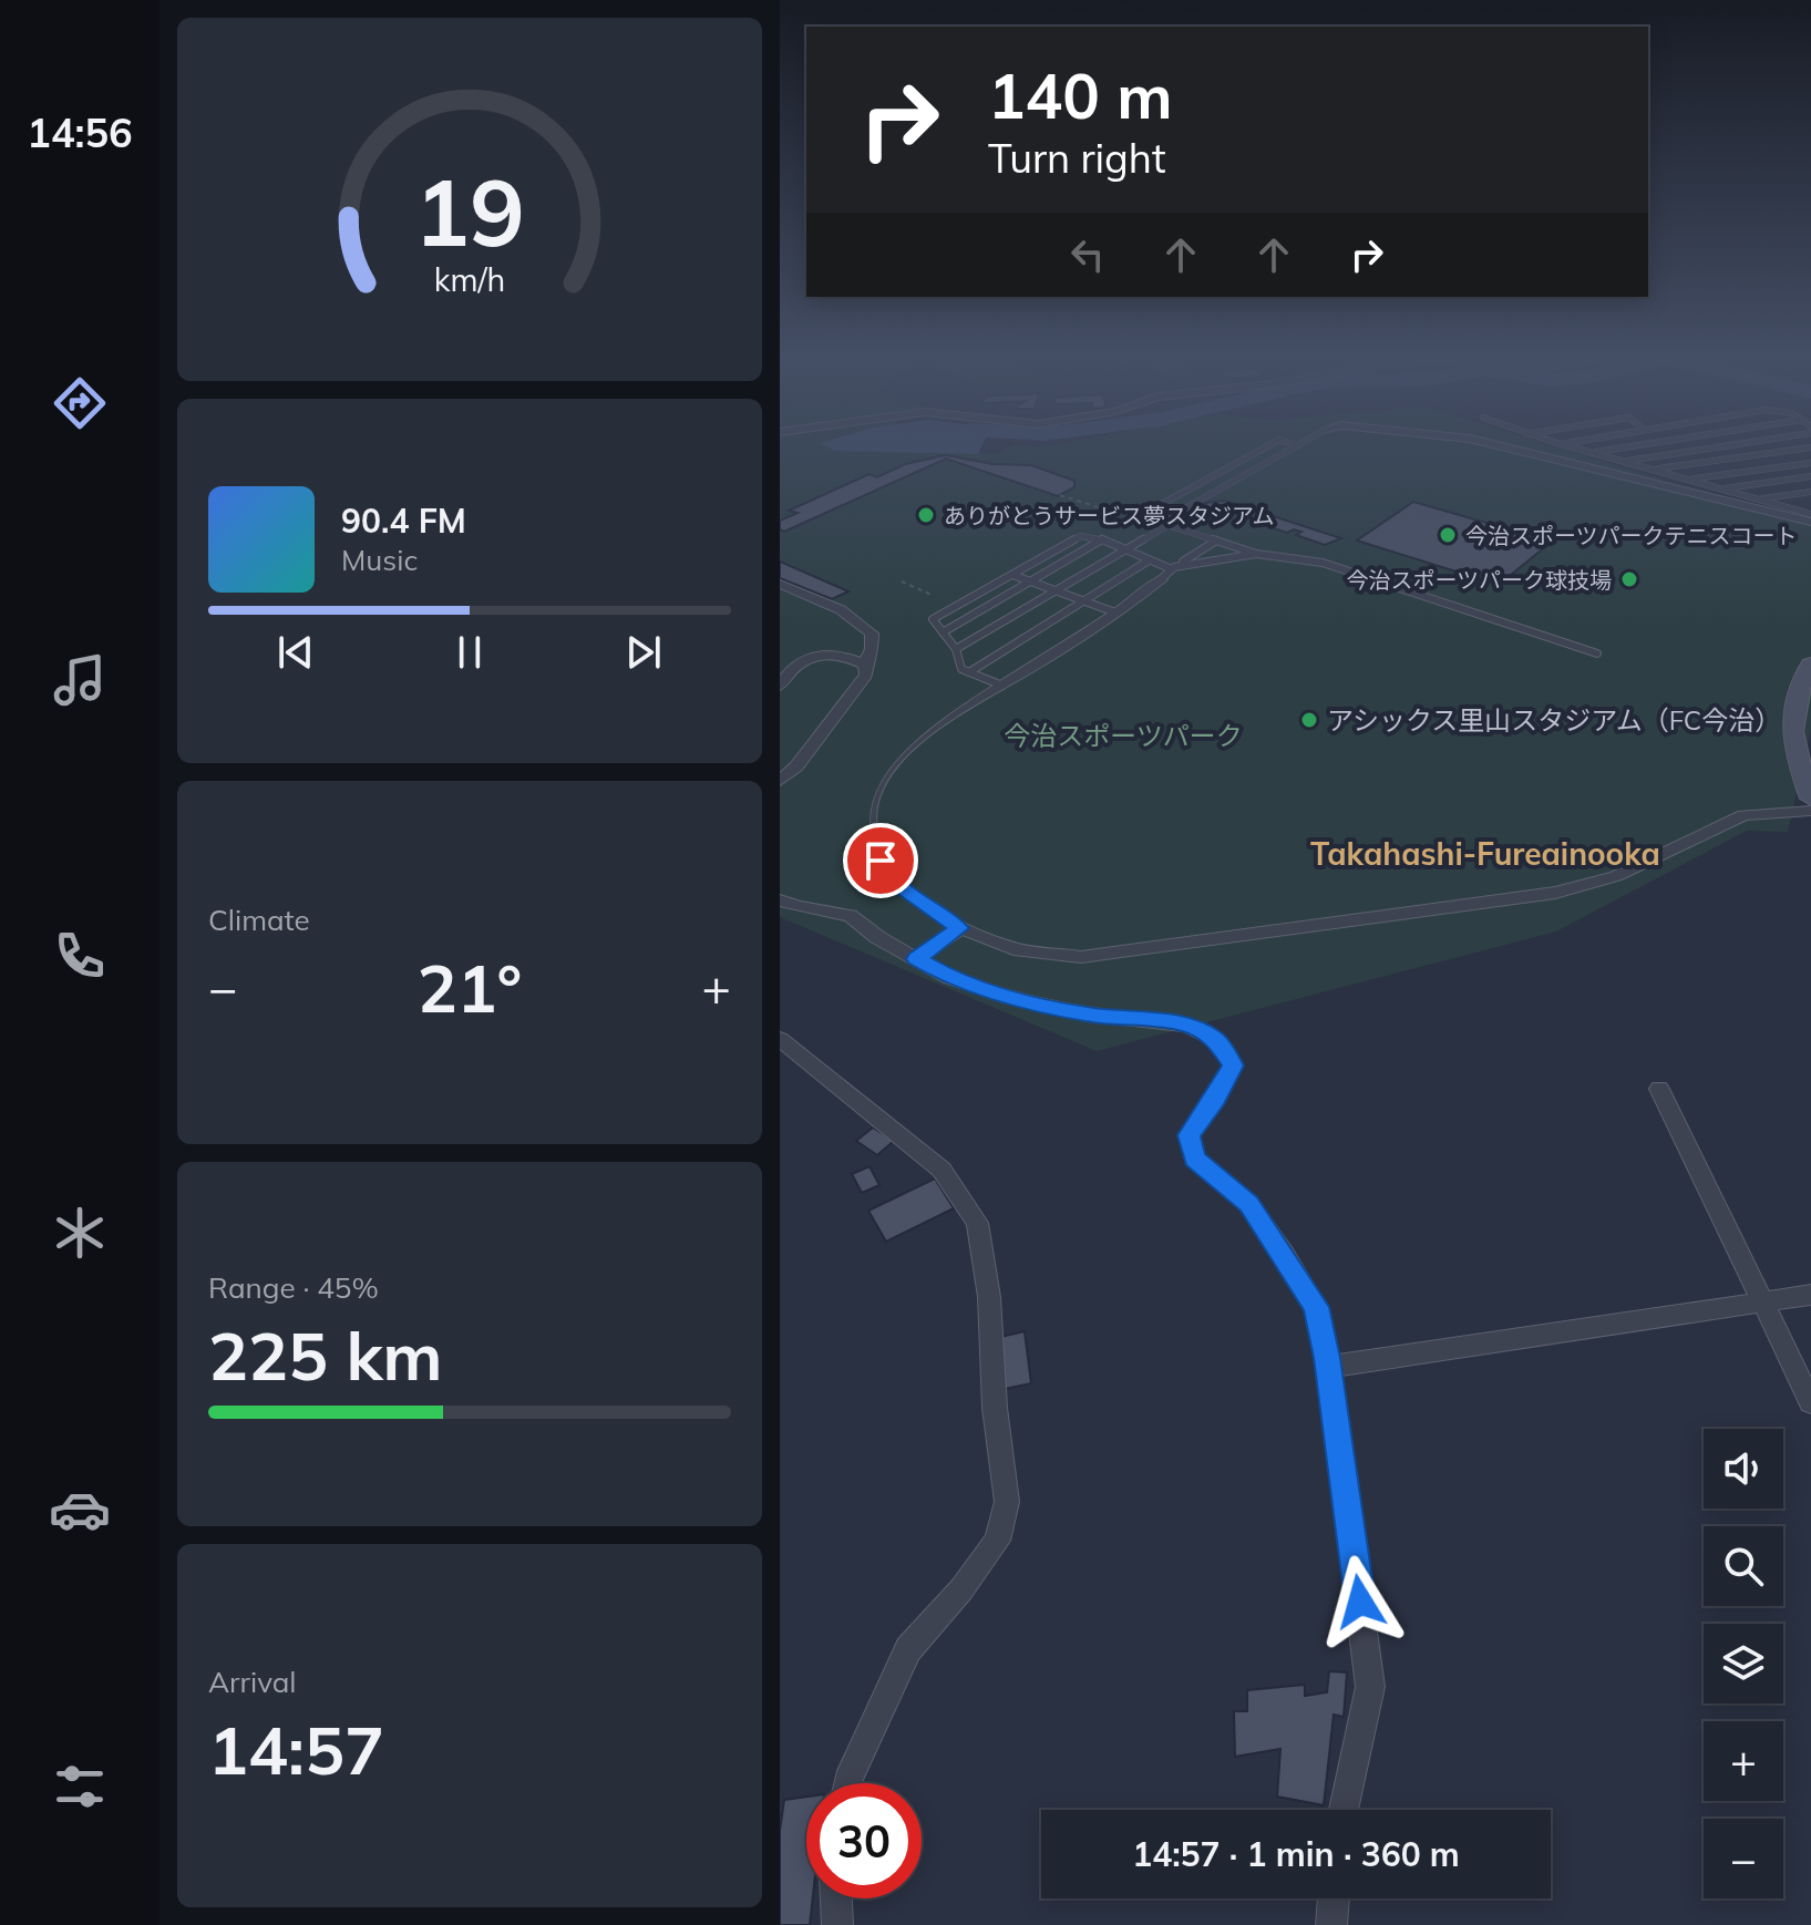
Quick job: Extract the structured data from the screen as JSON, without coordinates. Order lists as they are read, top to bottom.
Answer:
{
  "districts": ["Takahashi-Fureainooka"],
  "parks": ["今治スポーツパーク"],
  "places": [
    "ありがとうサービス夢スタジアム",
    "今治スポーツパークテニスコート",
    "今治スポーツパーク球技場",
    "アシックス里山スタジアム（FC今治）"
  ],
  "page": {
    "tabs": "14:56",
    "turn": ["140 m", "Turn right"],
    "song": ["90.4 FM", "Music"],
    "tile": [
      "Climate",
      ["Range · 45%", "225 km"],
      ["Arrival", "14:57"]
    ],
    "heat": ["−", "21°", "+"],
    "map_buttons": ["+", "−"],
    "limit": "30",
    "trip": "14:57 · 1 min · 360 m",
    "gauge": ["19", "km/h"]
  }
}
